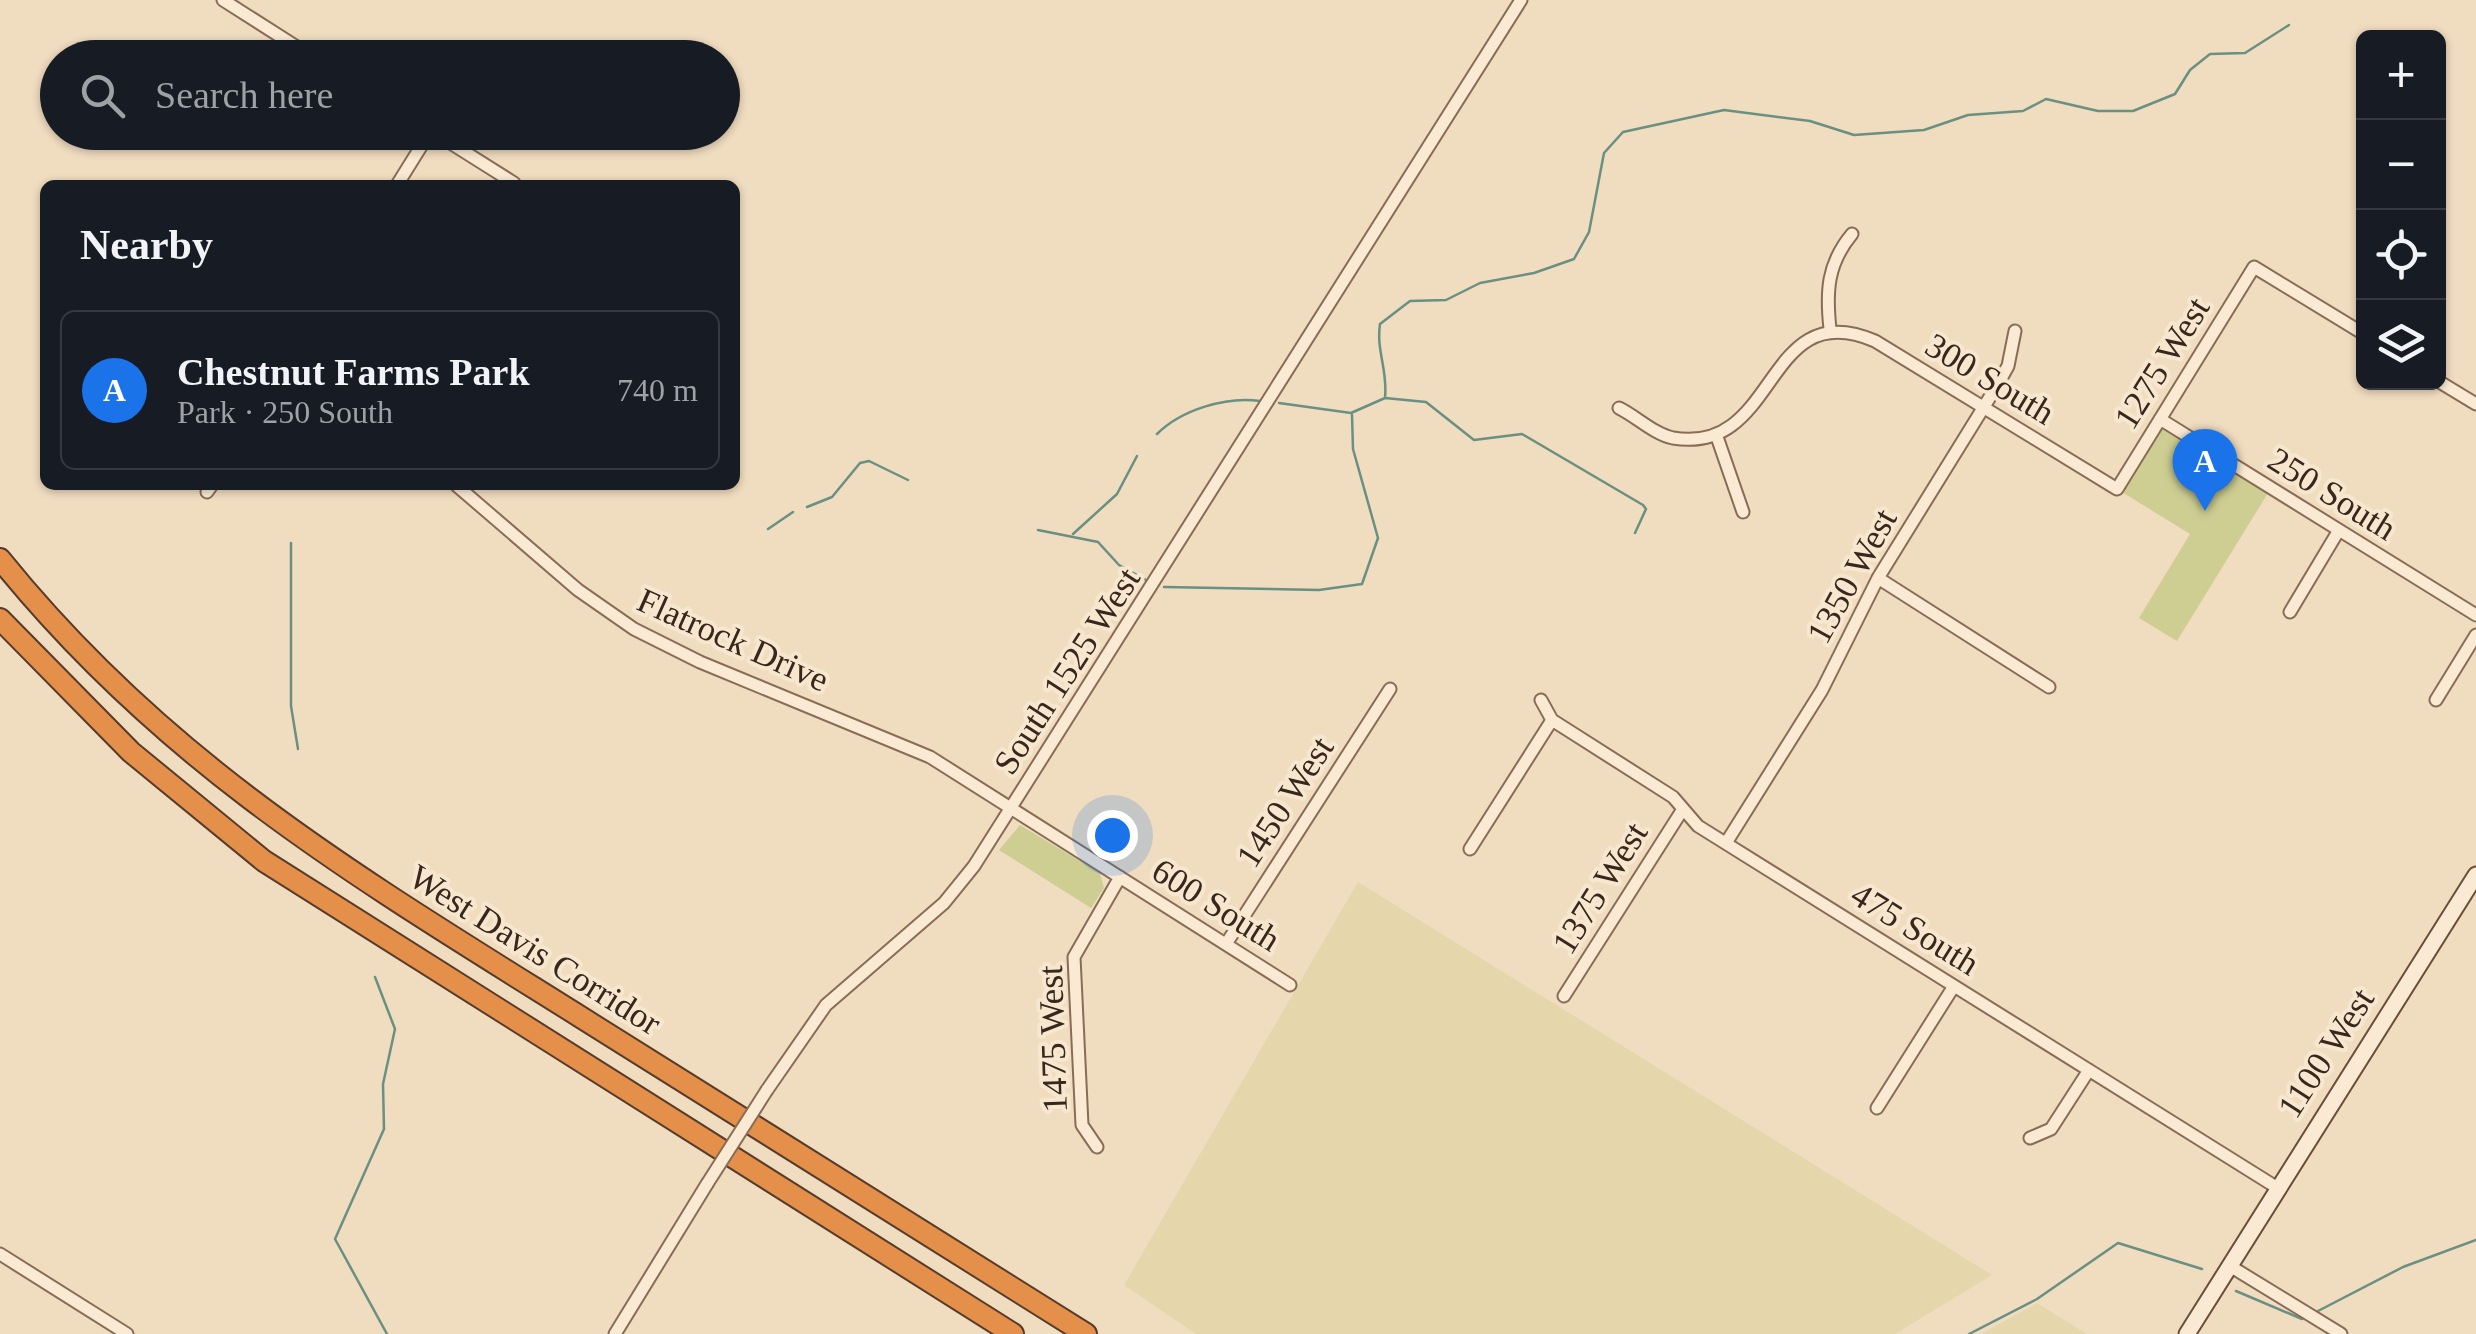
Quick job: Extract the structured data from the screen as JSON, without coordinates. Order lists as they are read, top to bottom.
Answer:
{
  "streets": {
    "highway": ["West Davis Corridor"],
    "street": [
      "1275 West",
      "300 South",
      "250 South",
      "1350 West",
      "Flatrock Drive",
      "South 1525 West",
      "1450 West",
      "1375 West",
      "600 South",
      "475 South",
      "1475 West",
      "1100 West"
    ]
  },
  "crossings": [
    ["1275 West", "300 South"],
    ["1275 West", "250 South"],
    ["300 South", "1350 West"],
    ["1350 West", "475 South"],
    ["Flatrock Drive", "South 1525 West"],
    ["Flatrock Drive", "600 South"],
    ["South 1525 West", "600 South"],
    ["1450 West", "600 South"],
    ["1375 West", "475 South"],
    ["600 South", "1475 West"],
    ["475 South", "1100 West"]
  ],
  "page": {
    "map_buttons": ["+", "−"],
    "search": "Search here",
    "heading": "Nearby",
    "list": [
      {
        "mark": "A",
        "name": "Chestnut Farms Park",
        "note": "Park · 250 South",
        "value": "740 m"
      }
    ],
    "pins": "A"
  }
}
